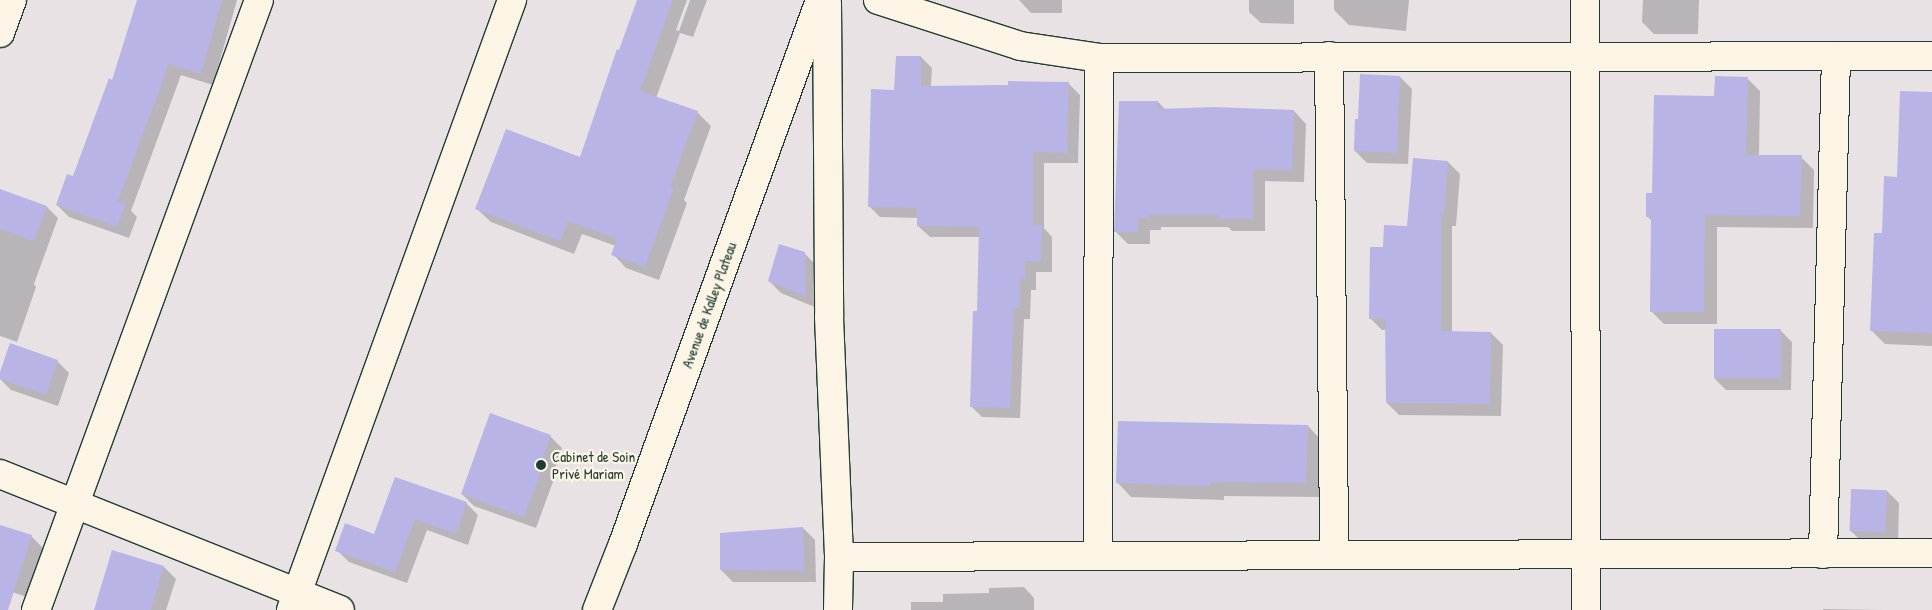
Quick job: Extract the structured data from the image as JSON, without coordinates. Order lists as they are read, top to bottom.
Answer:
{
  "streets": {
    "street": ["Avenue de Kalley Plateau"]
  },
  "places": ["Cabinet de Soin Privé Mariam"]
}
